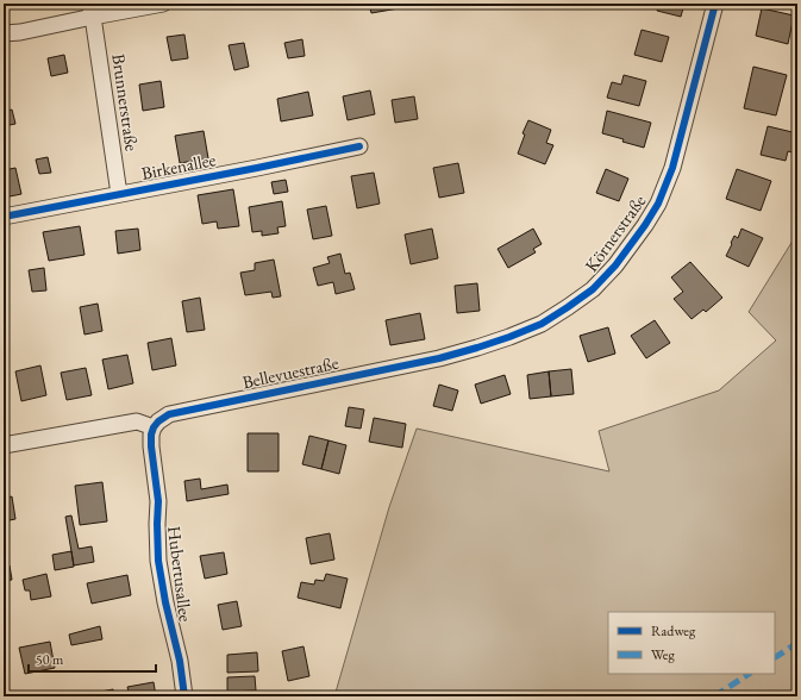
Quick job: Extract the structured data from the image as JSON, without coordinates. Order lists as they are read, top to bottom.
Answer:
{
  "streets": {
    "street": [
      "Brunnerstraße",
      "Birkenallee",
      "Körnerstraße",
      "Bellevuestraße",
      "Hubertusallee"
    ]
  },
  "crossings": [
    ["Brunnerstraße", "Birkenallee"],
    ["Körnerstraße", "Bellevuestraße"],
    ["Bellevuestraße", "Hubertusallee"]
  ],
  "legend": ["Radweg", "Weg"],
  "scale_bar": "50 m"
}
